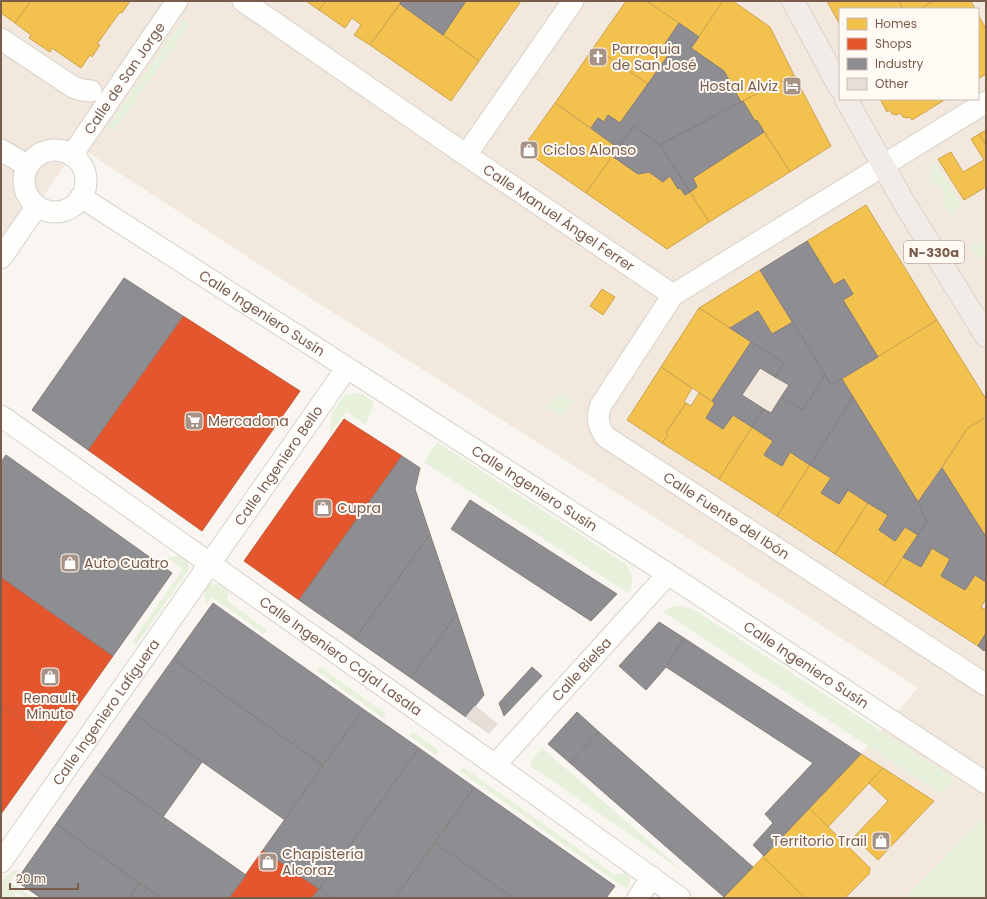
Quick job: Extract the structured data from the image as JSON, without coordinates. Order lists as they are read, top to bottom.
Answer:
{
  "streets": {
    "highway": ["N-330a"],
    "street": [
      "Calle de San Jorge",
      "Calle Manuel Ángel Ferrer",
      "Calle Ingeniero Susín",
      "Calle Ingeniero Bello",
      "Calle Fuente del Ibón",
      "Calle Ingeniero Cajal Lasala",
      "Calle Bielsa",
      "Calle Ingeniero Lafiguera"
    ]
  },
  "crossings": [
    ["Calle de San Jorge", "Calle Ingeniero Susín"],
    ["Calle Manuel Ángel Ferrer", "Calle Fuente del Ibón"],
    ["Calle Ingeniero Susín", "Calle Ingeniero Bello"],
    ["Calle Ingeniero Susín", "Calle Bielsa"],
    ["Calle Ingeniero Bello", "Calle Ingeniero Cajal Lasala"],
    ["Calle Ingeniero Bello", "Calle Ingeniero Lafiguera"],
    ["Calle Ingeniero Cajal Lasala", "Calle Bielsa"],
    ["Calle Ingeniero Cajal Lasala", "Calle Ingeniero Lafiguera"]
  ],
  "places": {
    "church": ["Parroquia de San José"],
    "hotel": ["Hostal Alviz"],
    "shop": [
      "Ciclos Alonso",
      "Cupra",
      "Auto Cuatro",
      "Renault Minuto",
      "Territorio Trail",
      "Chapistería Alcoraz"
    ],
    "supermarket": ["Mercadona"]
  },
  "legend": [
    "Homes",
    "Shops",
    "Industry",
    "Other"
  ],
  "scale_bar": "20 m"
}
